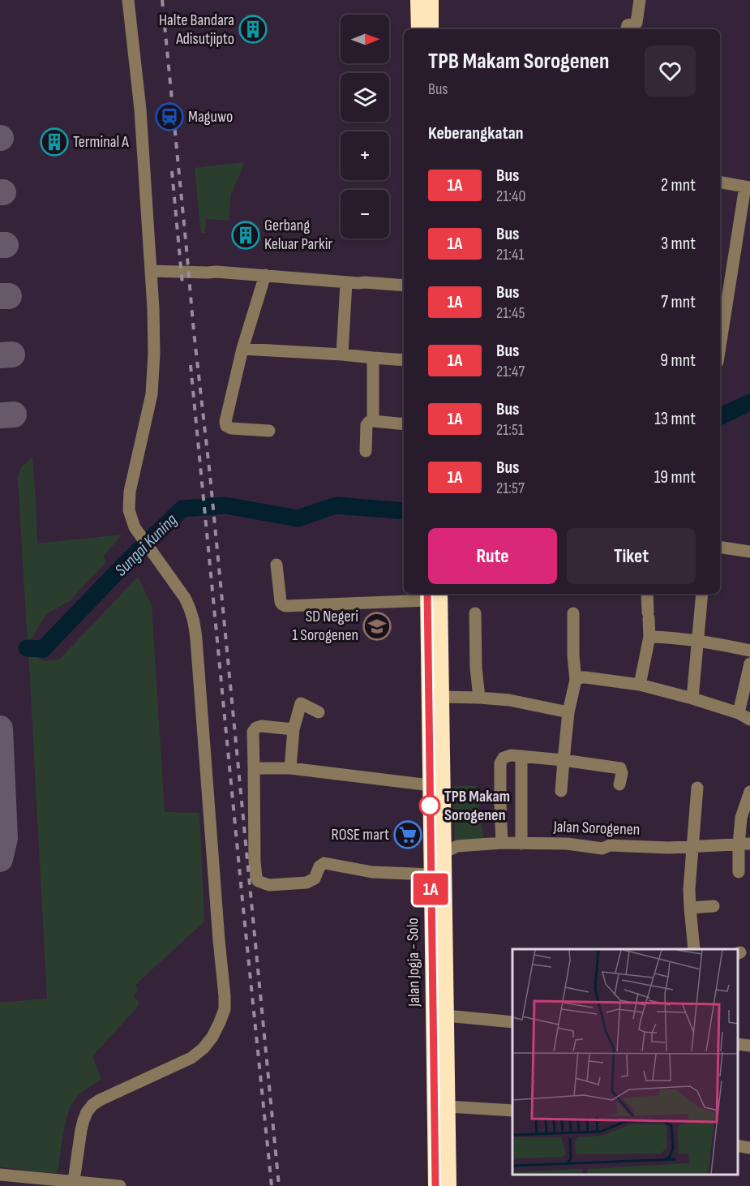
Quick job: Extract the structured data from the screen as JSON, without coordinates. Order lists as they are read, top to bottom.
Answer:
{
  "streets": {
    "highway": ["Jalan Jogja - Solo"],
    "street": ["Jalan Sorogenen"]
  },
  "crossings": [
    ["Jalan Sorogenen", "Jalan Jogja - Solo"]
  ],
  "water": ["Sungai Kuning"],
  "places": {
    "building": ["Halte Bandara Adisutjipto", "Terminal A", "Gerbang Keluar Parkir"],
    "station": ["Maguwo"],
    "school or university": ["SD Negeri 1 Sorogenen"],
    "other": ["TPB Makam Sorogenen"],
    "supermarket": ["ROSE mart"]
  },
  "lines": ["bus line 1A"],
  "north": "right",
  "page": {
    "on_map": "1A",
    "map_buttons": ["+", "−"],
    "heading": [
      ["TPB Makam Sorogenen", "Bus"],
      "Keberangkatan"
    ],
    "list": [
      {
        "mark": "1A",
        "name": "Bus",
        "note": "21:40",
        "value": "2 mnt"
      },
      {
        "mark": "1A",
        "name": "Bus",
        "note": "21:41",
        "value": "3 mnt"
      },
      {
        "mark": "1A",
        "name": "Bus",
        "note": "21:45",
        "value": "7 mnt"
      },
      {
        "mark": "1A",
        "name": "Bus",
        "note": "21:47",
        "value": "9 mnt"
      },
      {
        "mark": "1A",
        "name": "Bus",
        "note": "21:51",
        "value": "13 mnt"
      },
      {
        "mark": "1A",
        "name": "Bus",
        "note": "21:57",
        "value": "19 mnt"
      }
    ],
    "buttons": ["Rute", "Tiket"]
  }
}
